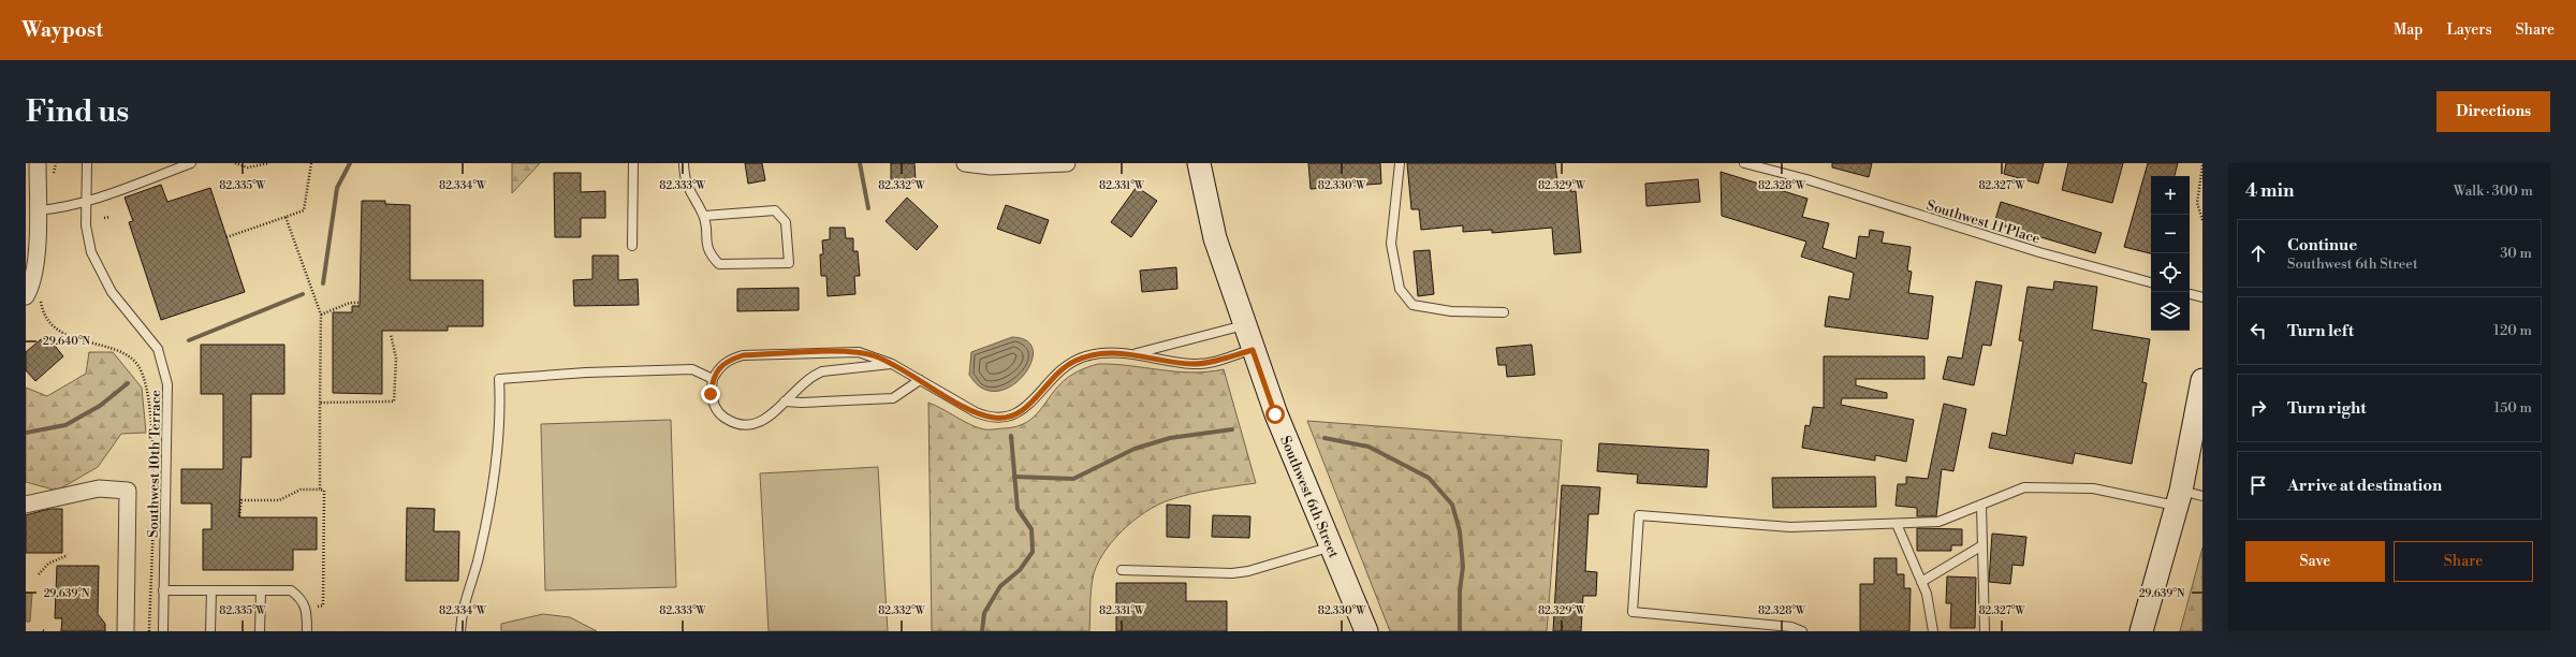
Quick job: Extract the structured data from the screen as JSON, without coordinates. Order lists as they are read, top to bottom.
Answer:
{
  "streets": {
    "street": ["Southwest 6th Street"],
    "lane": ["Southwest 11 Place", "Southwest 10th Terrace"]
  },
  "page": {
    "header": "Waypost",
    "nav": ["Map", "Layers", "Share"],
    "buttons": [
      "Directions",
      ["Save", "Share"]
    ],
    "title": "Find us",
    "heading": ["4 min", "Walk · 300 m"],
    "map_buttons": ["+", "−"],
    "list": [
      ["Continue", "Southwest 6th Street", "30 m"],
      ["Turn left", "120 m"],
      ["Turn right", "150 m"],
      "Arrive at destination"
    ]
  },
  "coordinates": [
    "82.335°W",
    "82.334°W",
    "82.333°W",
    "82.332°W",
    "82.331°W",
    "82.330°W",
    "82.329°W",
    "82.328°W",
    "82.327°W",
    "29.640°N",
    "29.639°N"
  ]
}
